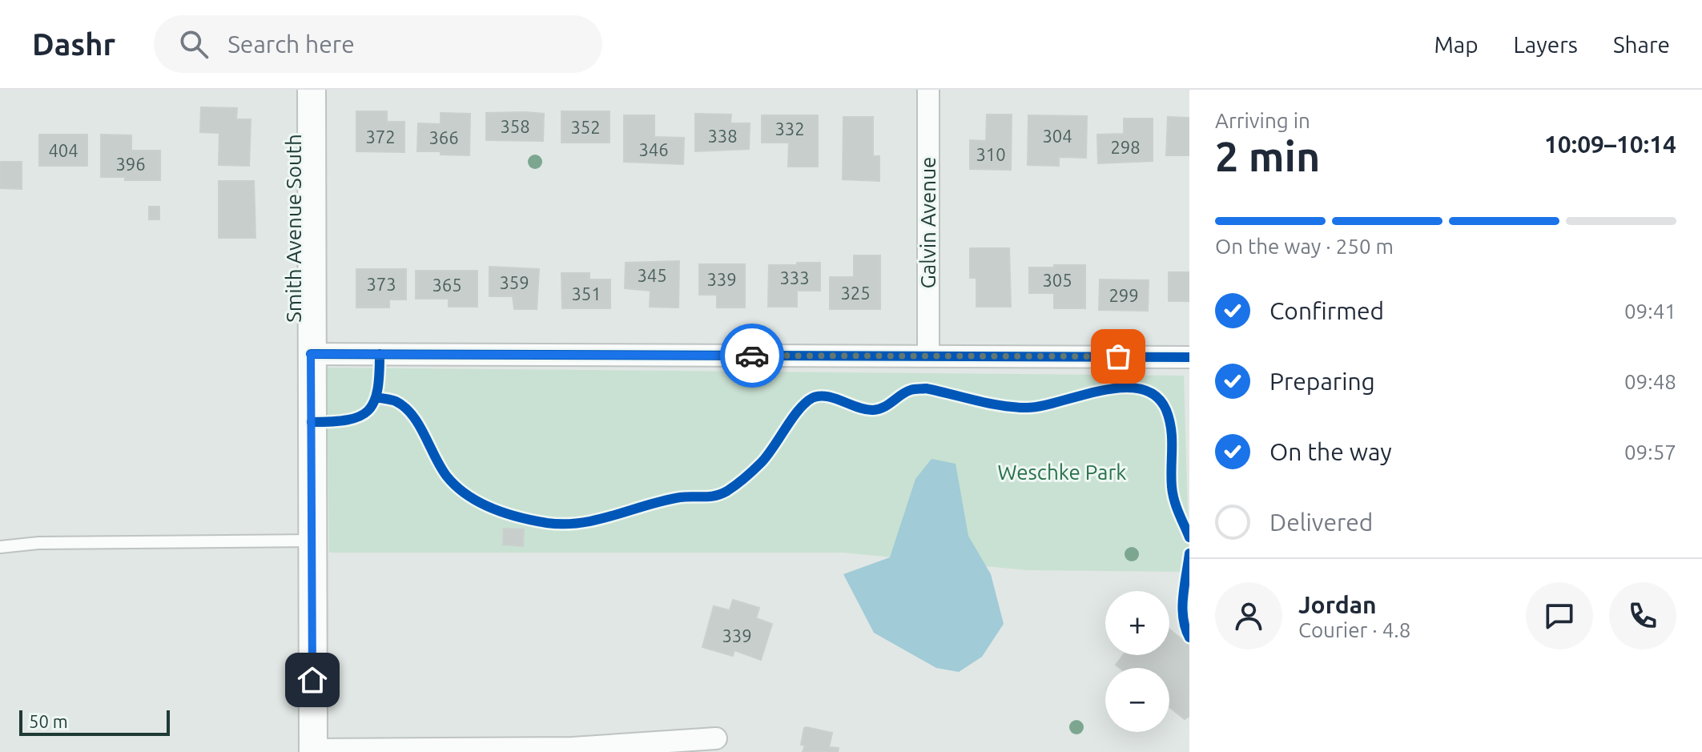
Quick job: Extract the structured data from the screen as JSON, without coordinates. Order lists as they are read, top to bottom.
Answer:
{
  "streets": {
    "street": ["Galvin Avenue", "Smith Avenue South"]
  },
  "parks": ["Weschke Park"],
  "house_numbers": [
    "358",
    "352",
    "332",
    "338",
    "304",
    "372",
    "366",
    "298",
    "346",
    "404",
    "310",
    "396",
    "345",
    "333",
    "339",
    "305",
    "359",
    "373",
    "365",
    "325",
    "351",
    "299",
    "339"
  ],
  "scale_bar": "50 m",
  "page": {
    "header": "Dashr",
    "search": "Search here",
    "nav": ["Map", "Layers", "Share"],
    "heading": ["2 min", "Arriving in", "10:09–10:14"],
    "panel": ["Jordan", "Courier · 4.8"],
    "bar": "On the way · 250 m",
    "list": [
      ["Confirmed", "09:41"],
      ["Preparing", "09:48"],
      ["On the way", "09:57"],
      "Delivered"
    ],
    "map_buttons": ["+", "−"],
    "scale": "50 m"
  }
}
